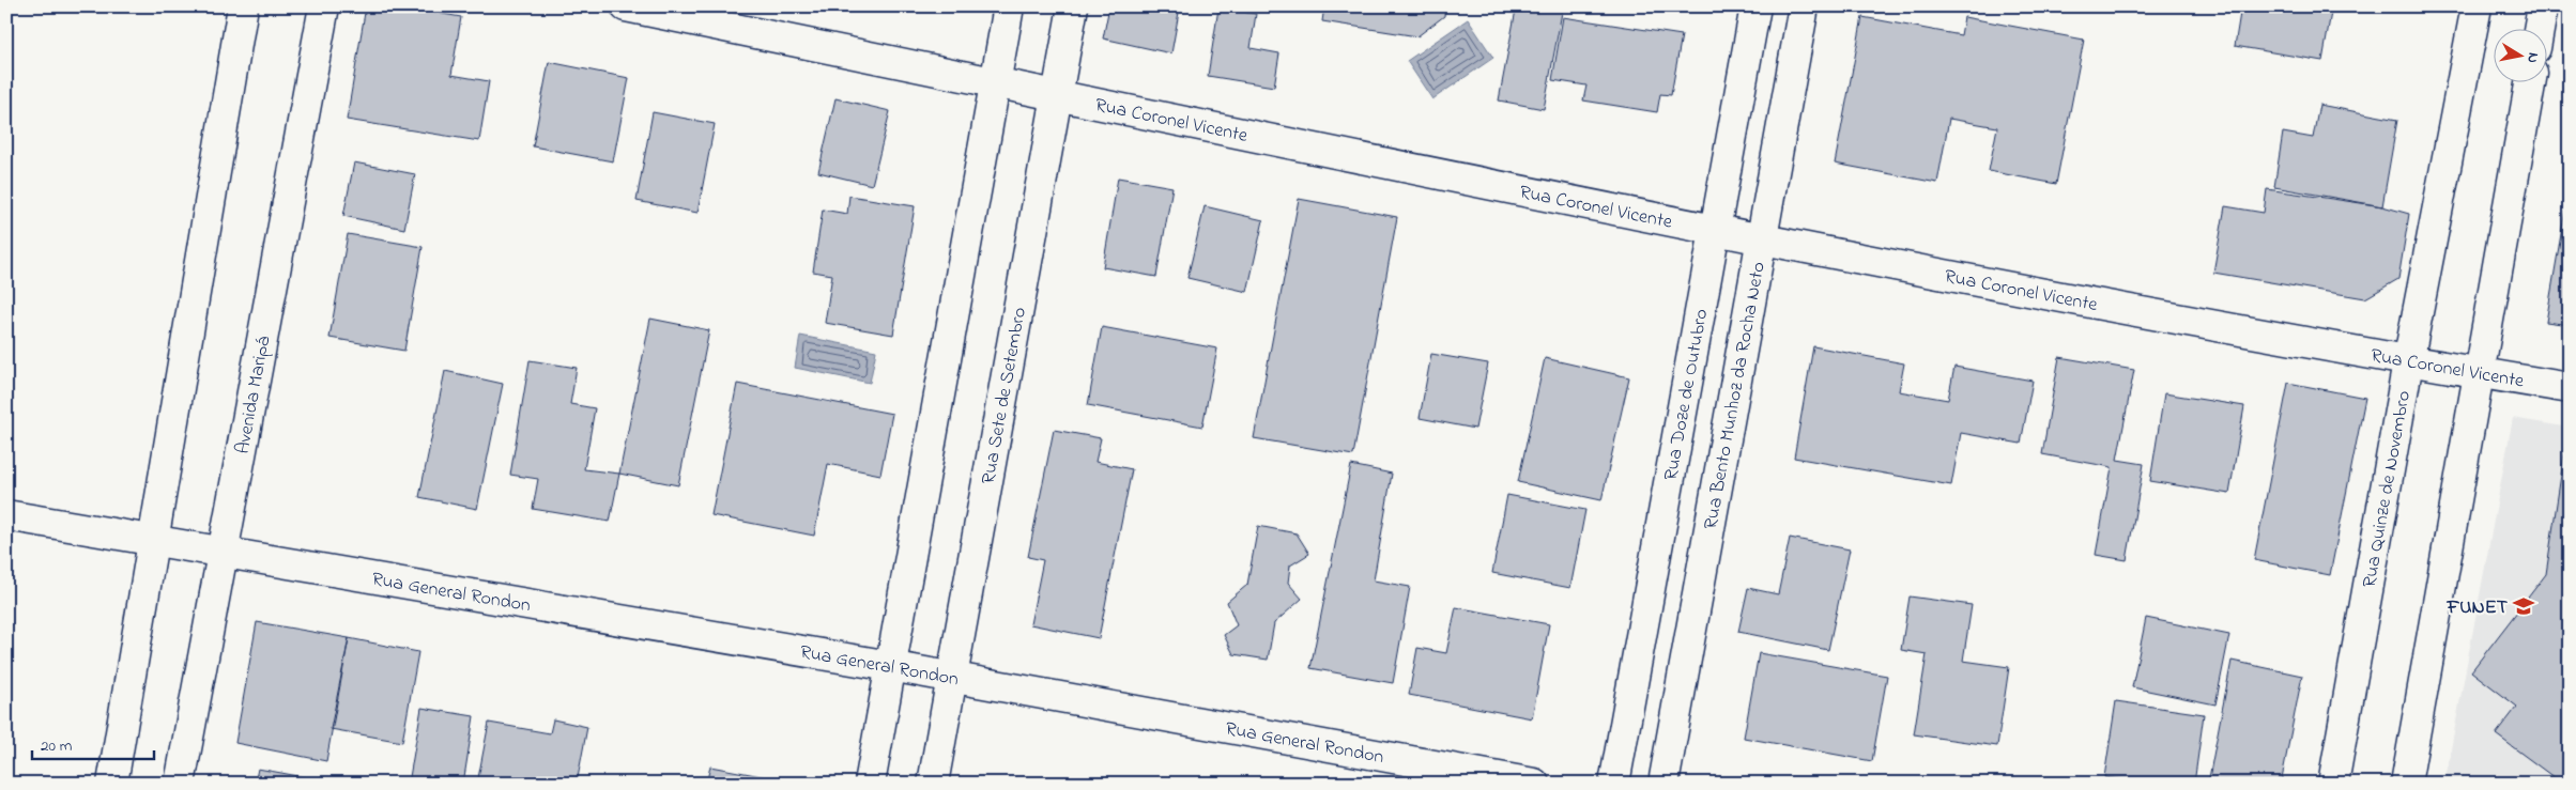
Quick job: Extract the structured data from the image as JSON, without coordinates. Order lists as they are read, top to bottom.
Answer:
{
  "streets": {
    "street": [
      "Rua Coronel Vicente",
      "Avenida Maripá",
      "Rua Sete de Setembro",
      "Rua Doze de Outubro",
      "Rua Bento Munhoz da Rocha Neto",
      "Rua Quinze de Novembro",
      "Rua General Rondon"
    ]
  },
  "crossings": [
    ["Rua Coronel Vicente", "Rua Sete de Setembro"],
    ["Rua Coronel Vicente", "Rua Doze de Outubro"],
    ["Rua Coronel Vicente", "Rua Bento Munhoz da Rocha Neto"],
    ["Rua Coronel Vicente", "Rua Quinze de Novembro"],
    ["Avenida Maripá", "Rua General Rondon"],
    ["Rua Sete de Setembro", "Rua General Rondon"]
  ],
  "places": {
    "school or university": ["FUNET"]
  },
  "scale_bar": "20 m",
  "north": "right"
}
